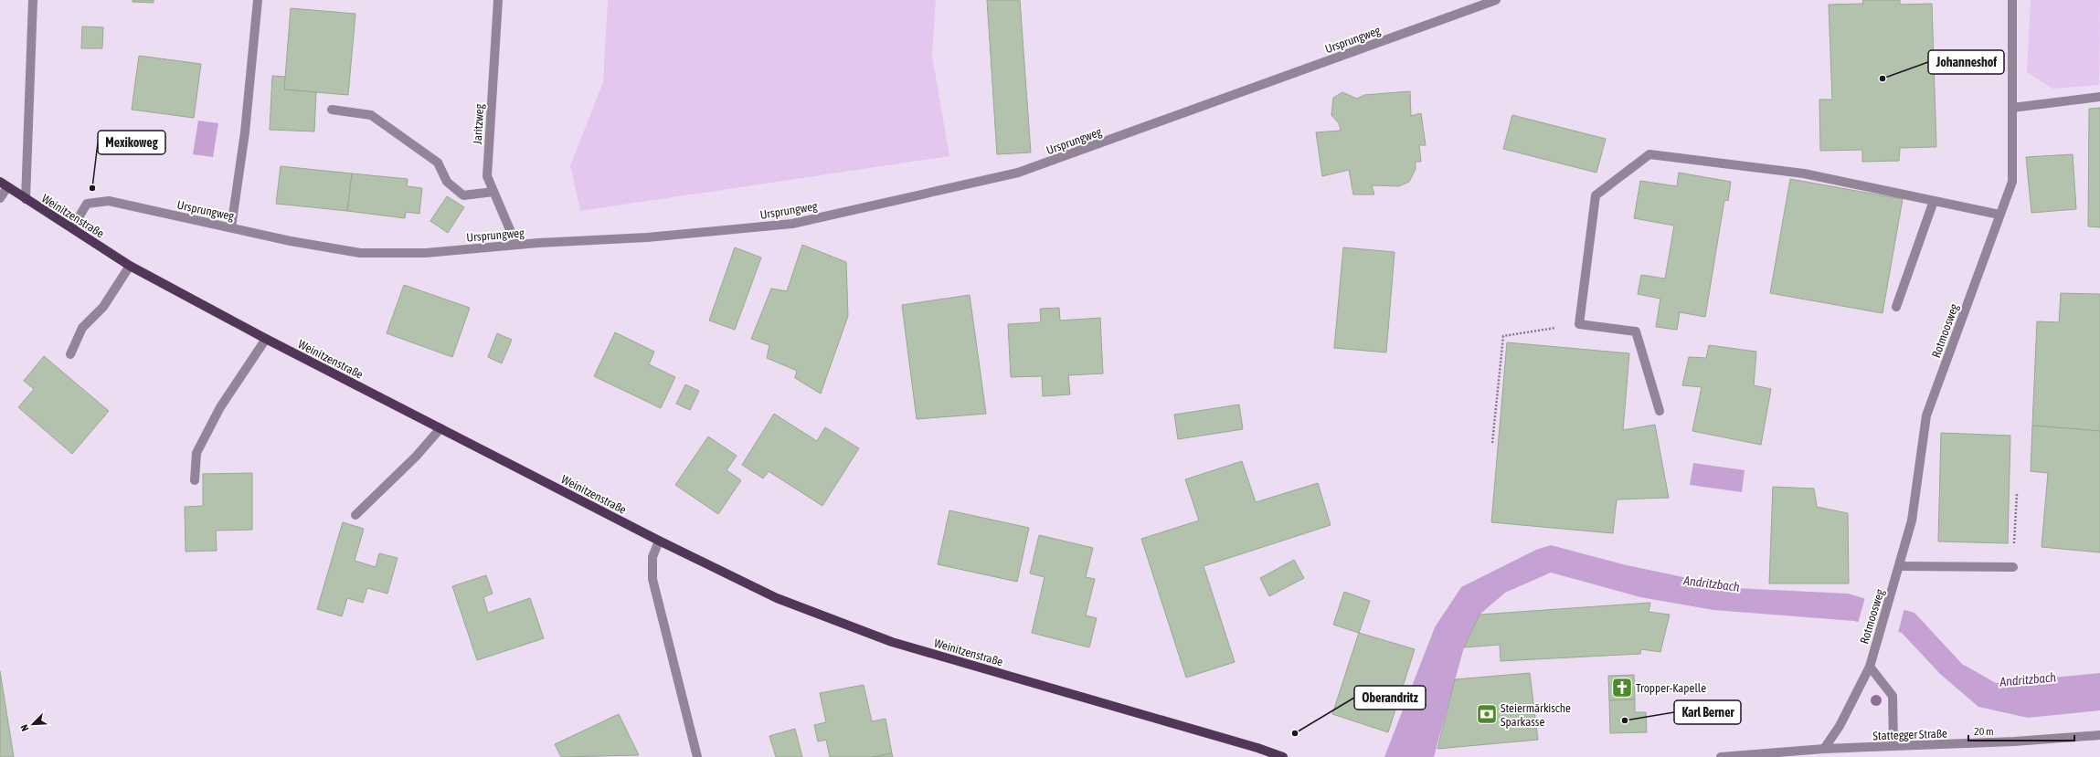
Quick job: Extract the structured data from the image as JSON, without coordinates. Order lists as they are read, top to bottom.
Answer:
{
  "streets": {
    "main road": ["Weinitzenstraße"],
    "street": [
      "Ursprungweg",
      "Jaritzweg",
      "Rotmoosweg",
      "Stattegger Straße"
    ]
  },
  "crossings": [
    ["Ursprungweg", "Jaritzweg"],
    ["Ursprungweg", "Weinitzenstraße"],
    ["Rotmoosweg", "Stattegger Straße"]
  ],
  "water": ["Andritzbach"],
  "places": {
    "other": [
      "Johanneshof",
      "Mexikoweg",
      "Karl Berner",
      "Oberandritz"
    ],
    "church": ["Tropper-Kapelle"],
    "bank": ["Steiermärkische Sparkasse"]
  },
  "scale_bar": "20 m",
  "north": "bottom left"
}
